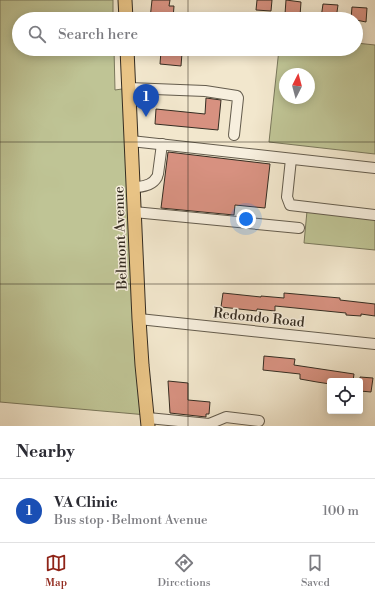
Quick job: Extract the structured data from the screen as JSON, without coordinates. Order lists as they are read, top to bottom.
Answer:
{
  "streets": {
    "main road": ["Belmont Avenue"],
    "street": ["Redondo Road"]
  },
  "crossings": [
    ["Belmont Avenue", "Redondo Road"]
  ],
  "north": "top",
  "page": {
    "search": "Search here",
    "pins": "1",
    "heading": "Nearby",
    "list": [
      {
        "mark": "1",
        "name": "VA Clinic",
        "note": "Bus stop · Belmont Avenue",
        "value": "100 m"
      }
    ],
    "nav": ["Map", "Directions", "Saved"]
  }
}
